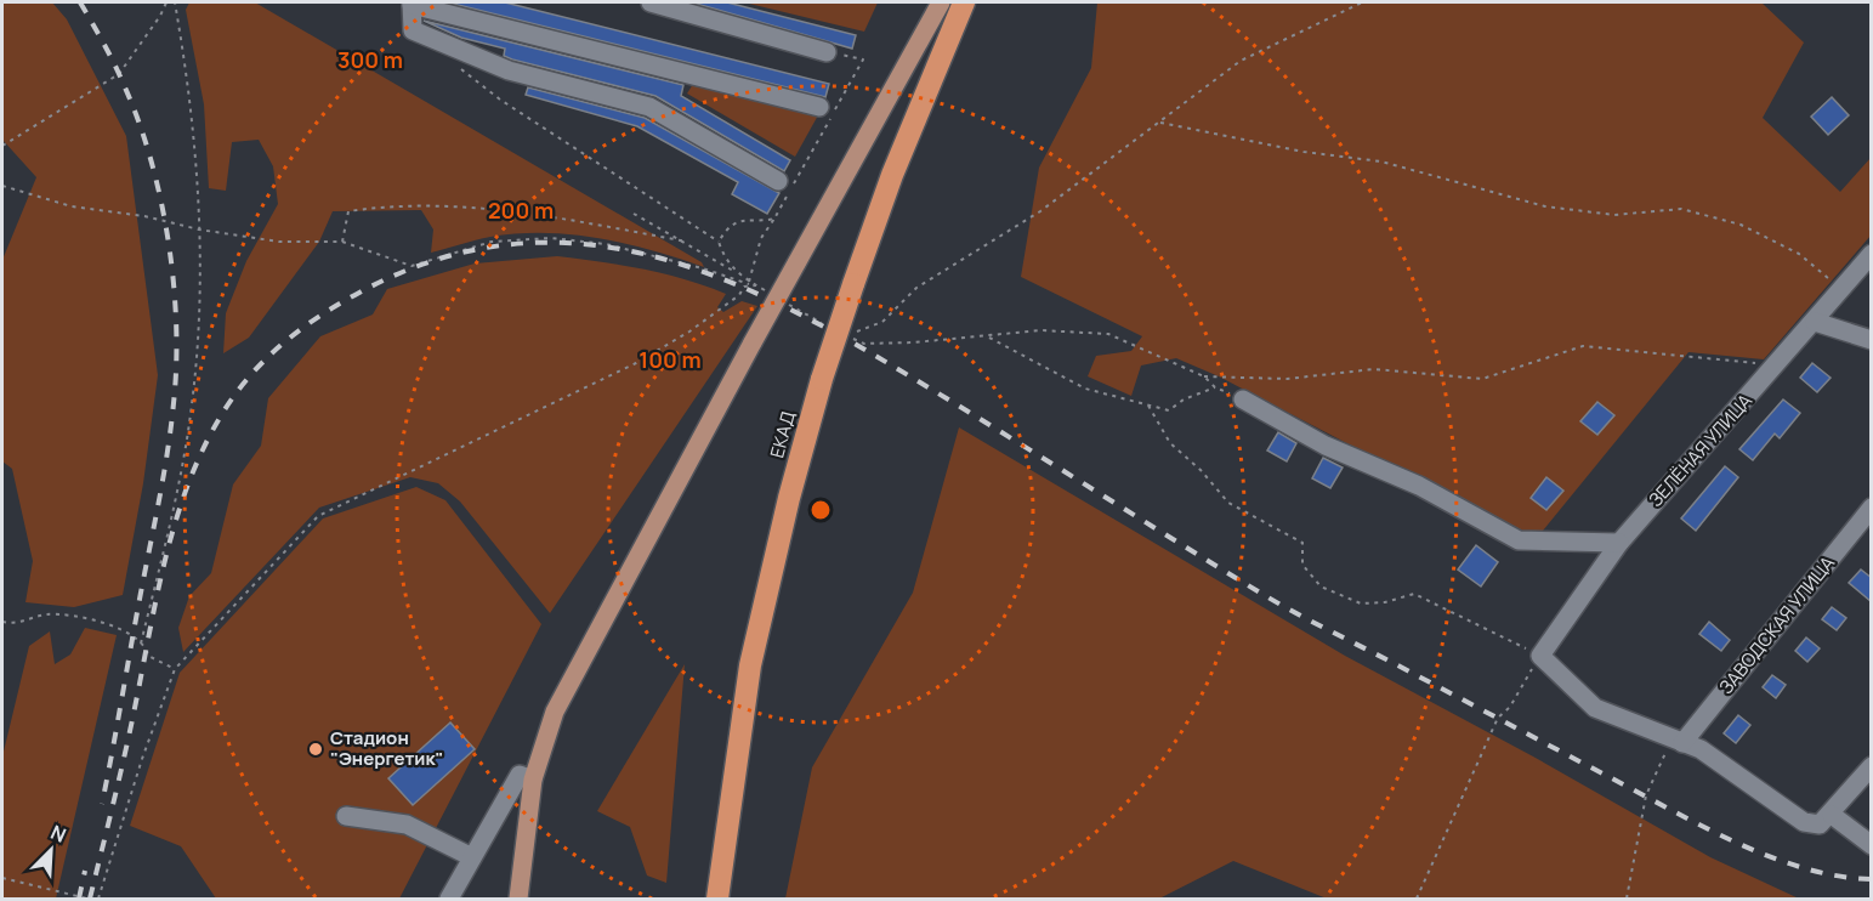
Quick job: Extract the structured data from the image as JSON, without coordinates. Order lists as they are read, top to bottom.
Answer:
{
  "streets": {
    "highway": ["ЕКАД"],
    "street": ["ЗЕЛЁНАЯ УЛИЦА", "ЗАВОДСКАЯ УЛИЦА"]
  },
  "places": ["Стадион \"Энергетик\""],
  "north": "top right",
  "rings": ["300 m", "200 m", "100 m"]
}
